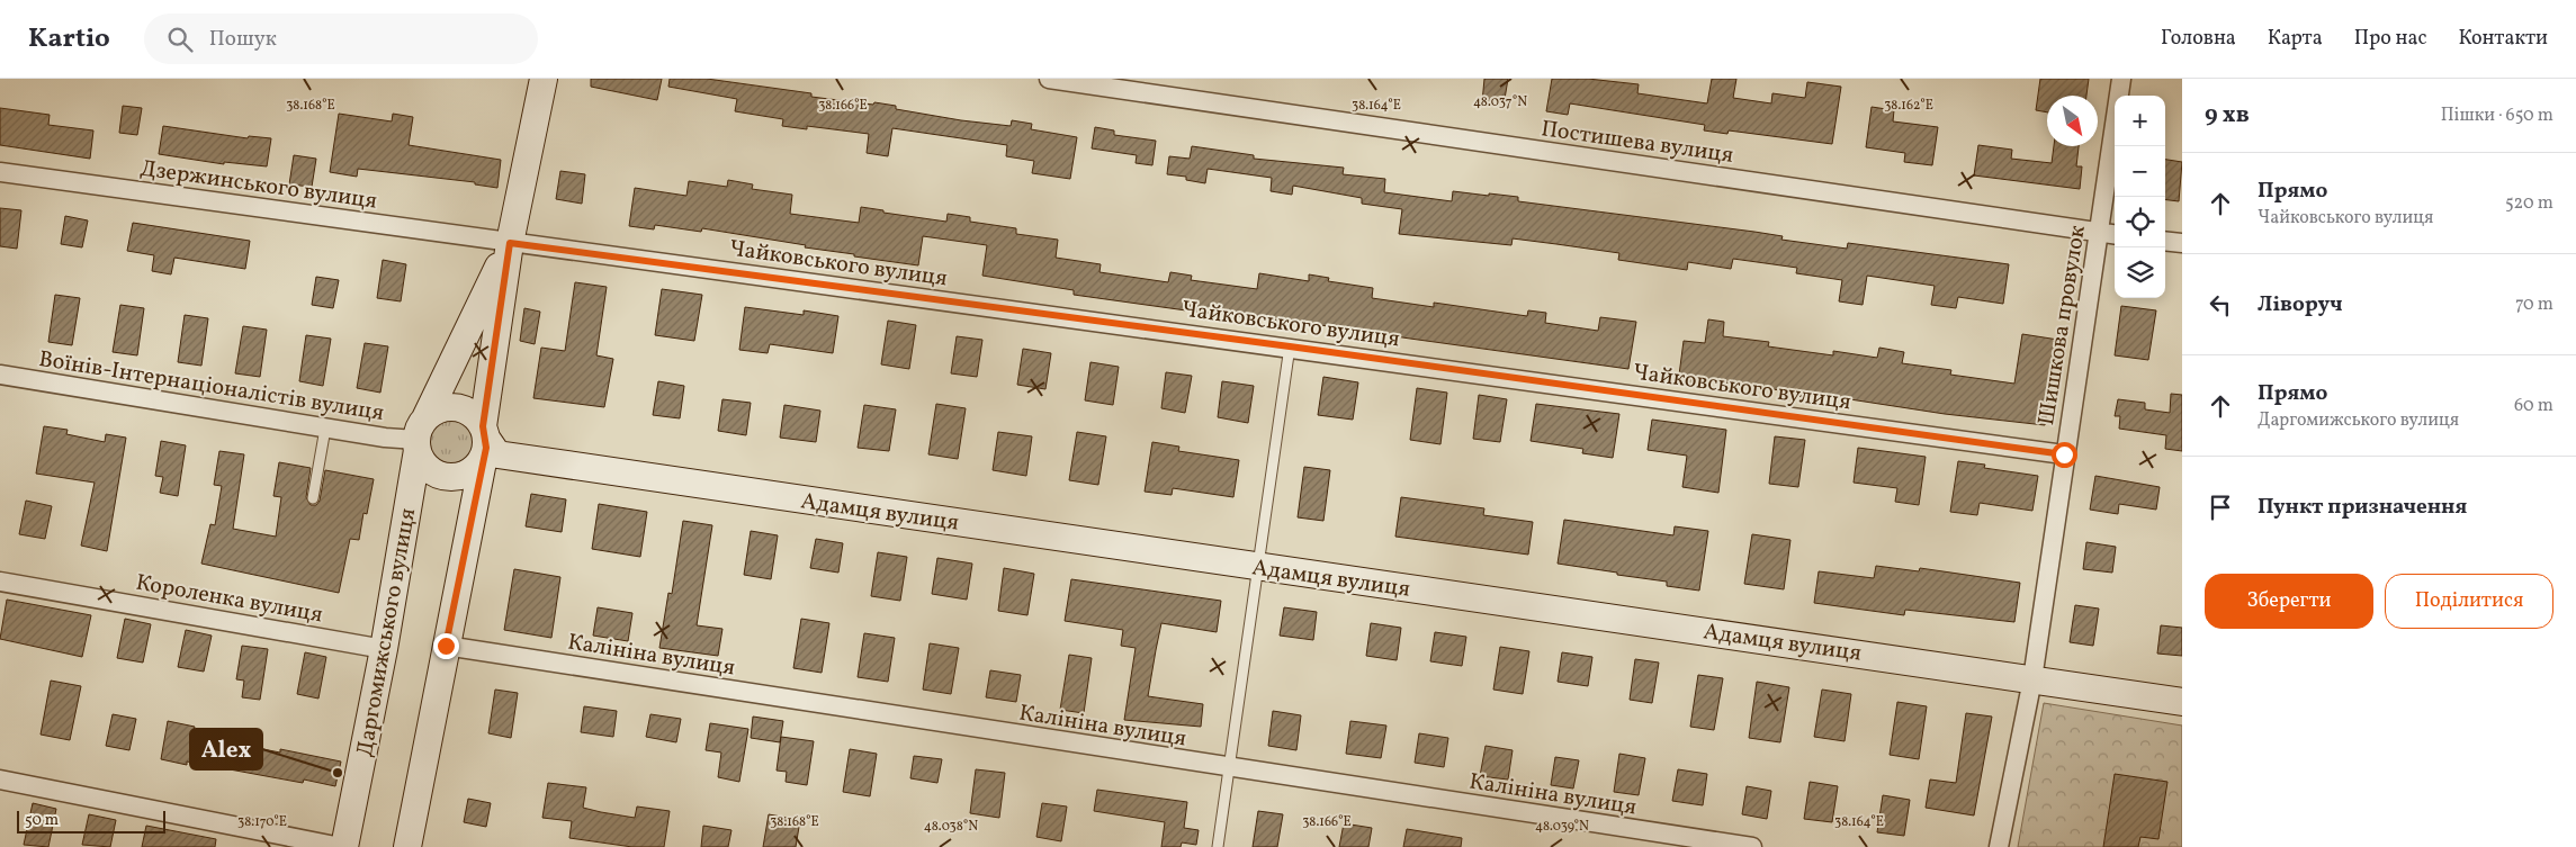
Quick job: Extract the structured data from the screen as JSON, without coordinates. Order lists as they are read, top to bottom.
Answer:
{
  "streets": {
    "street": [
      "Постишева вулиця",
      "Дзержинського вулиця",
      "Чайковського вулиця",
      "Шишкова провулок",
      "Воїнів-Інтернаціоналістів вулиця",
      "Адамця вулиця",
      "Короленка вулиця",
      "Даргомижського вулиця",
      "Калініна вулиця"
    ]
  },
  "crossings": [
    ["Постишева вулиця", "Шишкова провулок"],
    ["Дзержинського вулиця", "Чайковського вулиця"],
    ["Дзержинського вулиця", "Даргомижського вулиця"],
    ["Чайковського вулиця", "Шишкова провулок"],
    ["Чайковського вулиця", "Даргомижського вулиця"],
    ["Шишкова провулок", "Адамця вулиця"],
    ["Воїнів-Інтернаціоналістів вулиця", "Адамця вулиця"],
    ["Воїнів-Інтернаціоналістів вулиця", "Даргомижського вулиця"],
    ["Адамця вулиця", "Даргомижського вулиця"],
    ["Короленка вулиця", "Даргомижського вулиця"]
  ],
  "places": ["Alex"],
  "scale_bar": "50 m",
  "north": "bottom right",
  "page": {
    "header": "Kartio",
    "search": "Пошук",
    "nav": [
      "Головна",
      "Карта",
      "Про нас",
      "Контакти"
    ],
    "heading": ["9 хв", "Пішки · 650 m"],
    "map_buttons": ["+", "−"],
    "list": [
      ["Прямо", "Чайковського вулиця", "520 m"],
      ["Ліворуч", "70 m"],
      ["Прямо", "Даргомижського вулиця", "60 m"],
      "Пункт призначення"
    ],
    "buttons": ["Зберегти", "Поділитися"],
    "scale": "50 m"
  },
  "coordinates": [
    "48.037°N",
    "38.168°E",
    "38.166°E",
    "38.164°E",
    "38.162°E",
    "38.170°E",
    "48.038°N",
    "48.039°N"
  ]
}
